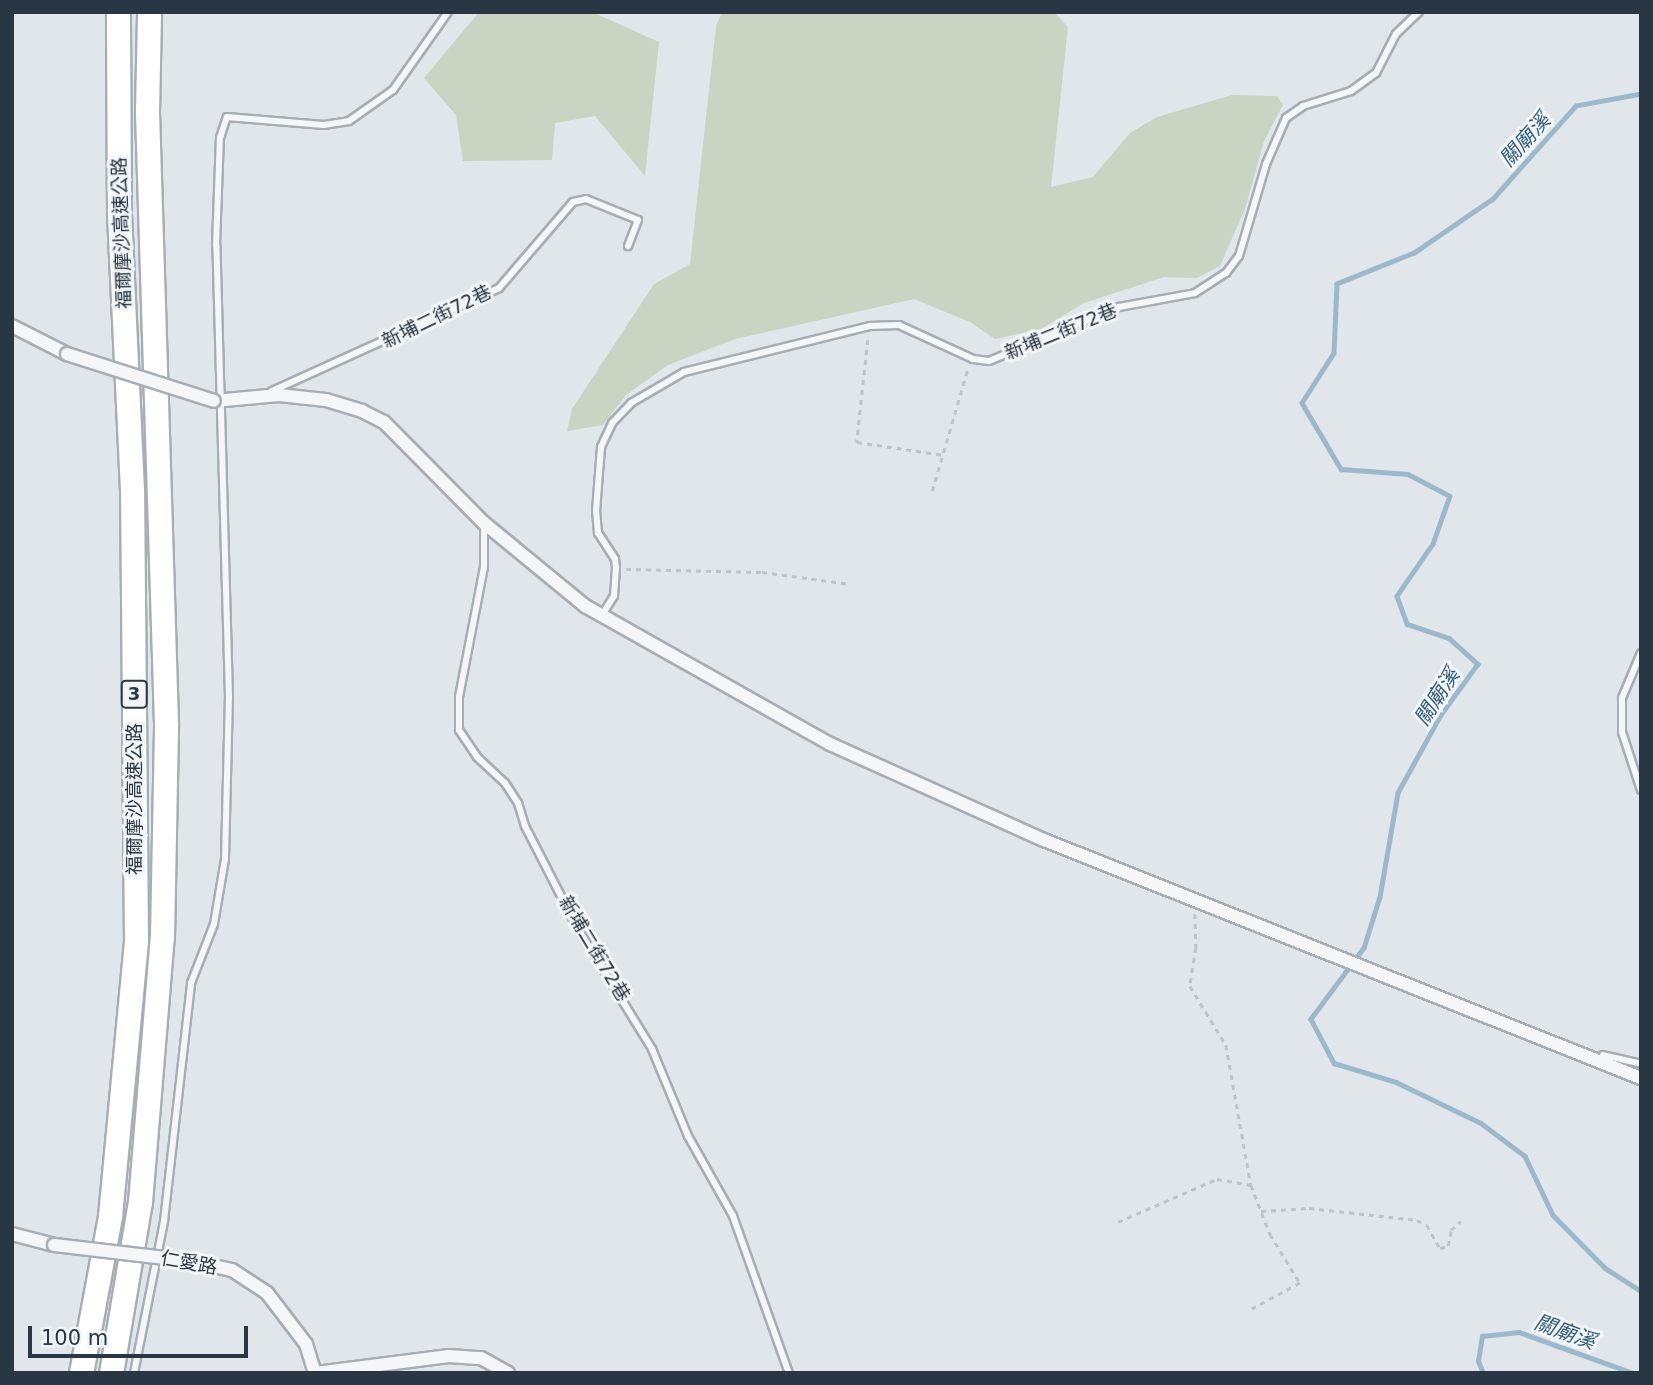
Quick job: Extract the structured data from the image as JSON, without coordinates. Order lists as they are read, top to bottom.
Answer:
{
  "streets": {
    "highway": ["福爾摩沙高速公路", "3"],
    "street": ["新埔二街72巷", "仁愛路"]
  },
  "water": ["關廟溪"],
  "scale_bar": "100 m"
}
